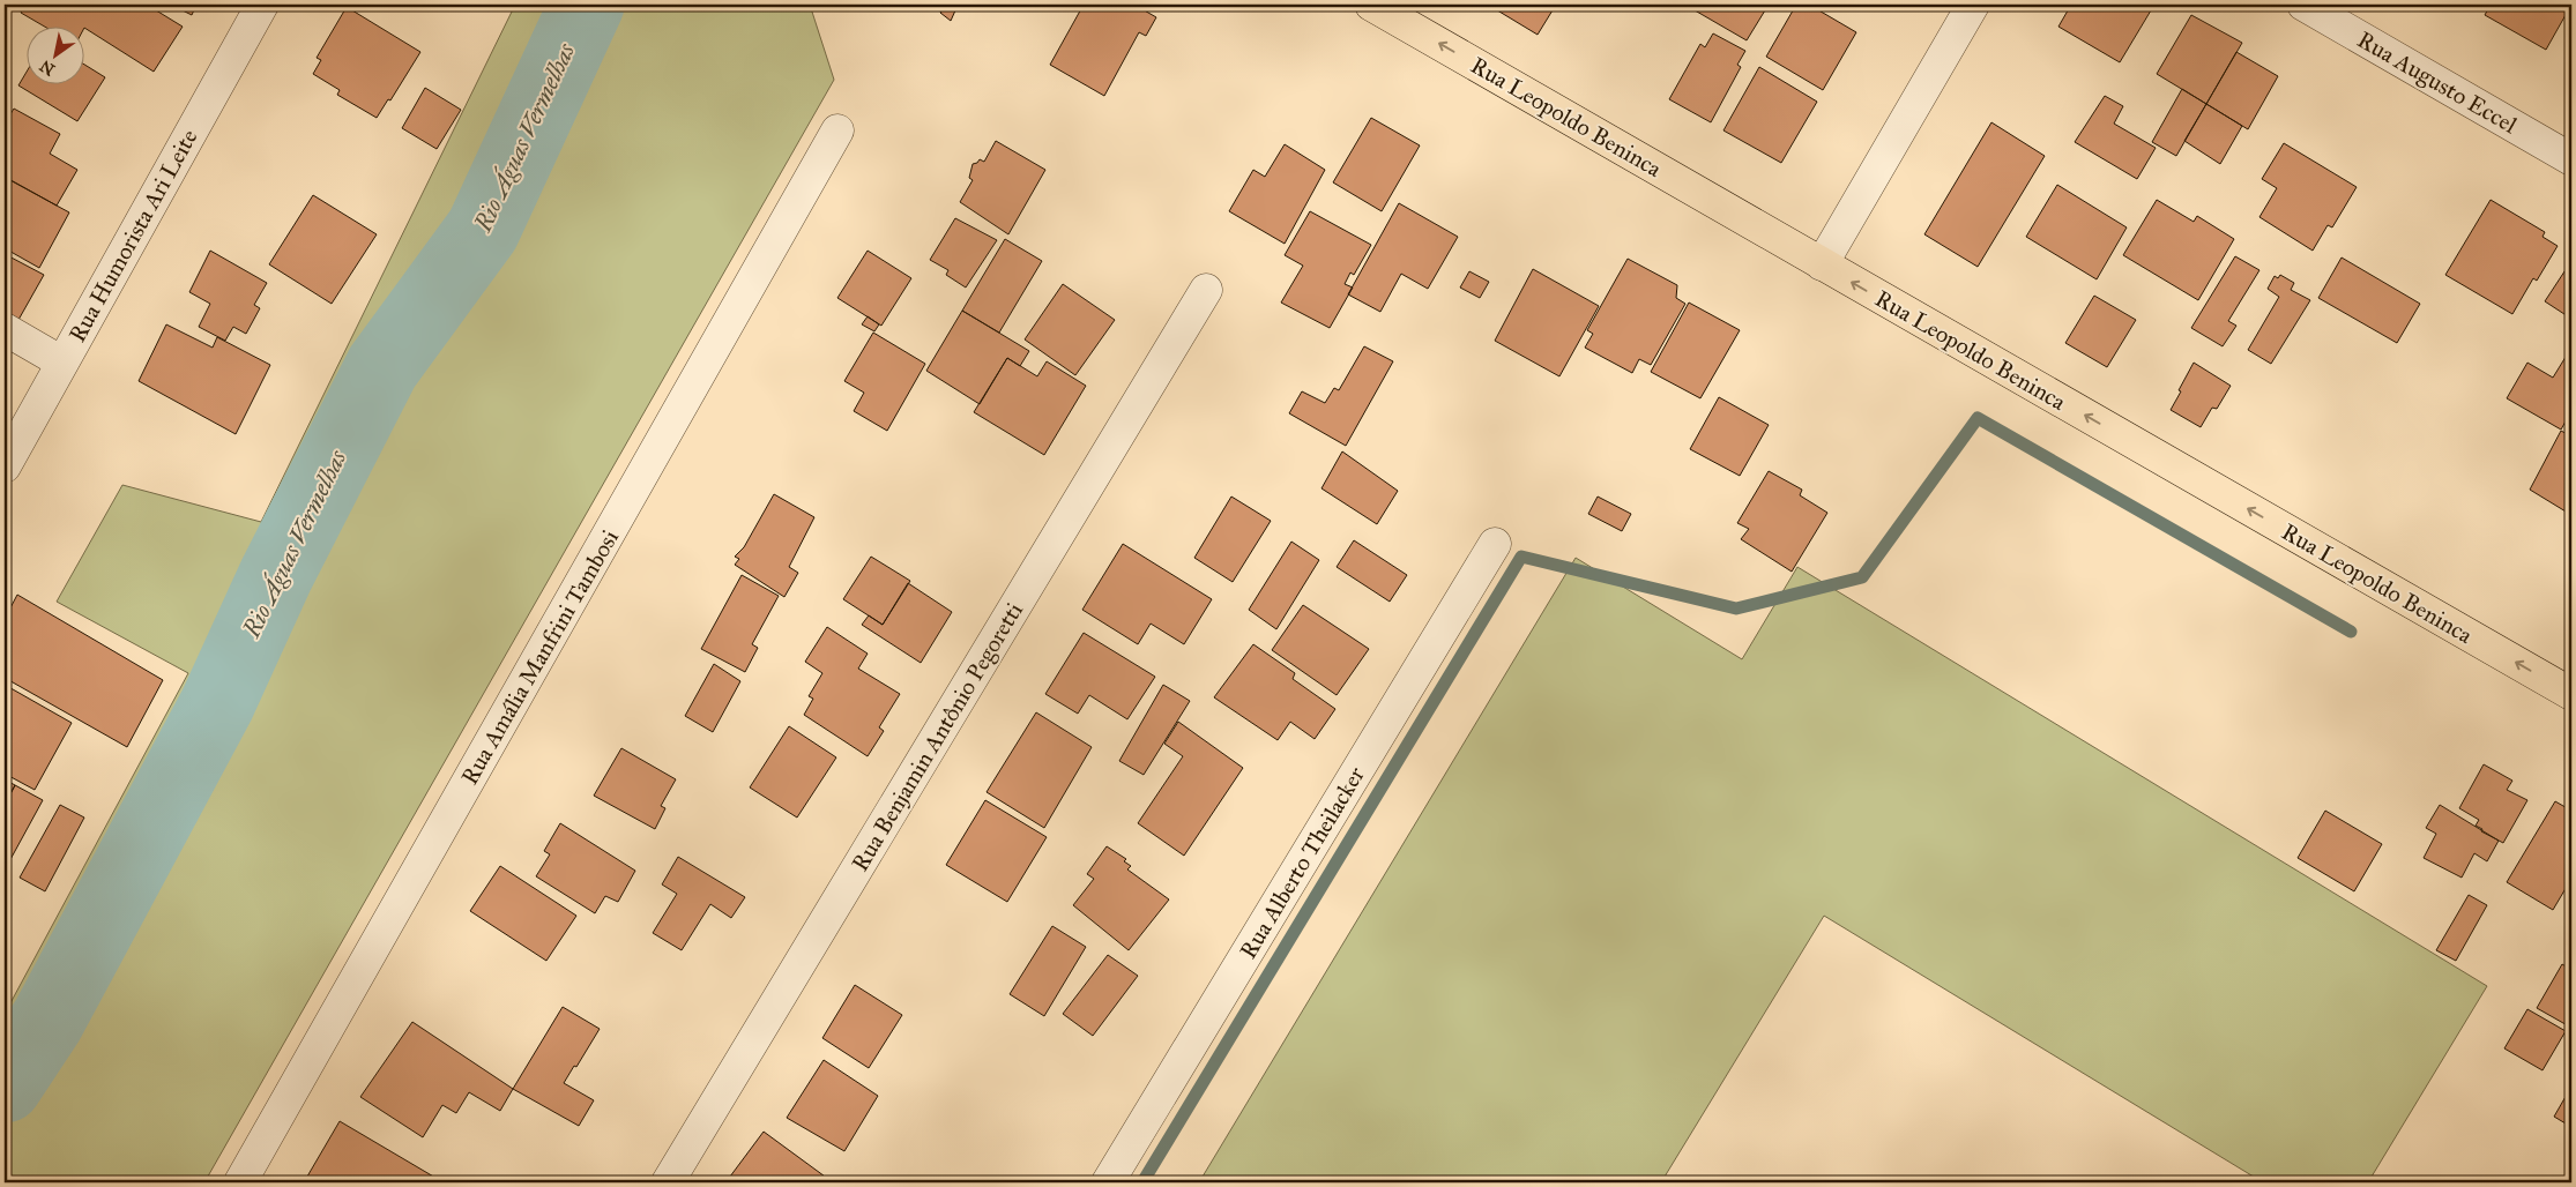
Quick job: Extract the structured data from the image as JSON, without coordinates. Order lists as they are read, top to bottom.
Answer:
{
  "streets": {
    "main road": ["Rua Leopoldo Beninca"],
    "street": [
      "Rua Augusto Eccel",
      "Rua Humorista Ari Leite",
      "Rua Amália Manfrini Tambosi",
      "Rua Benjamin Antônio Pegoretti",
      "Rua Alberto Theilacker"
    ]
  },
  "one_way": ["Rua Leopoldo Beninca"],
  "water": ["Rio Águas Vermelhas"],
  "north": "bottom left"
}
